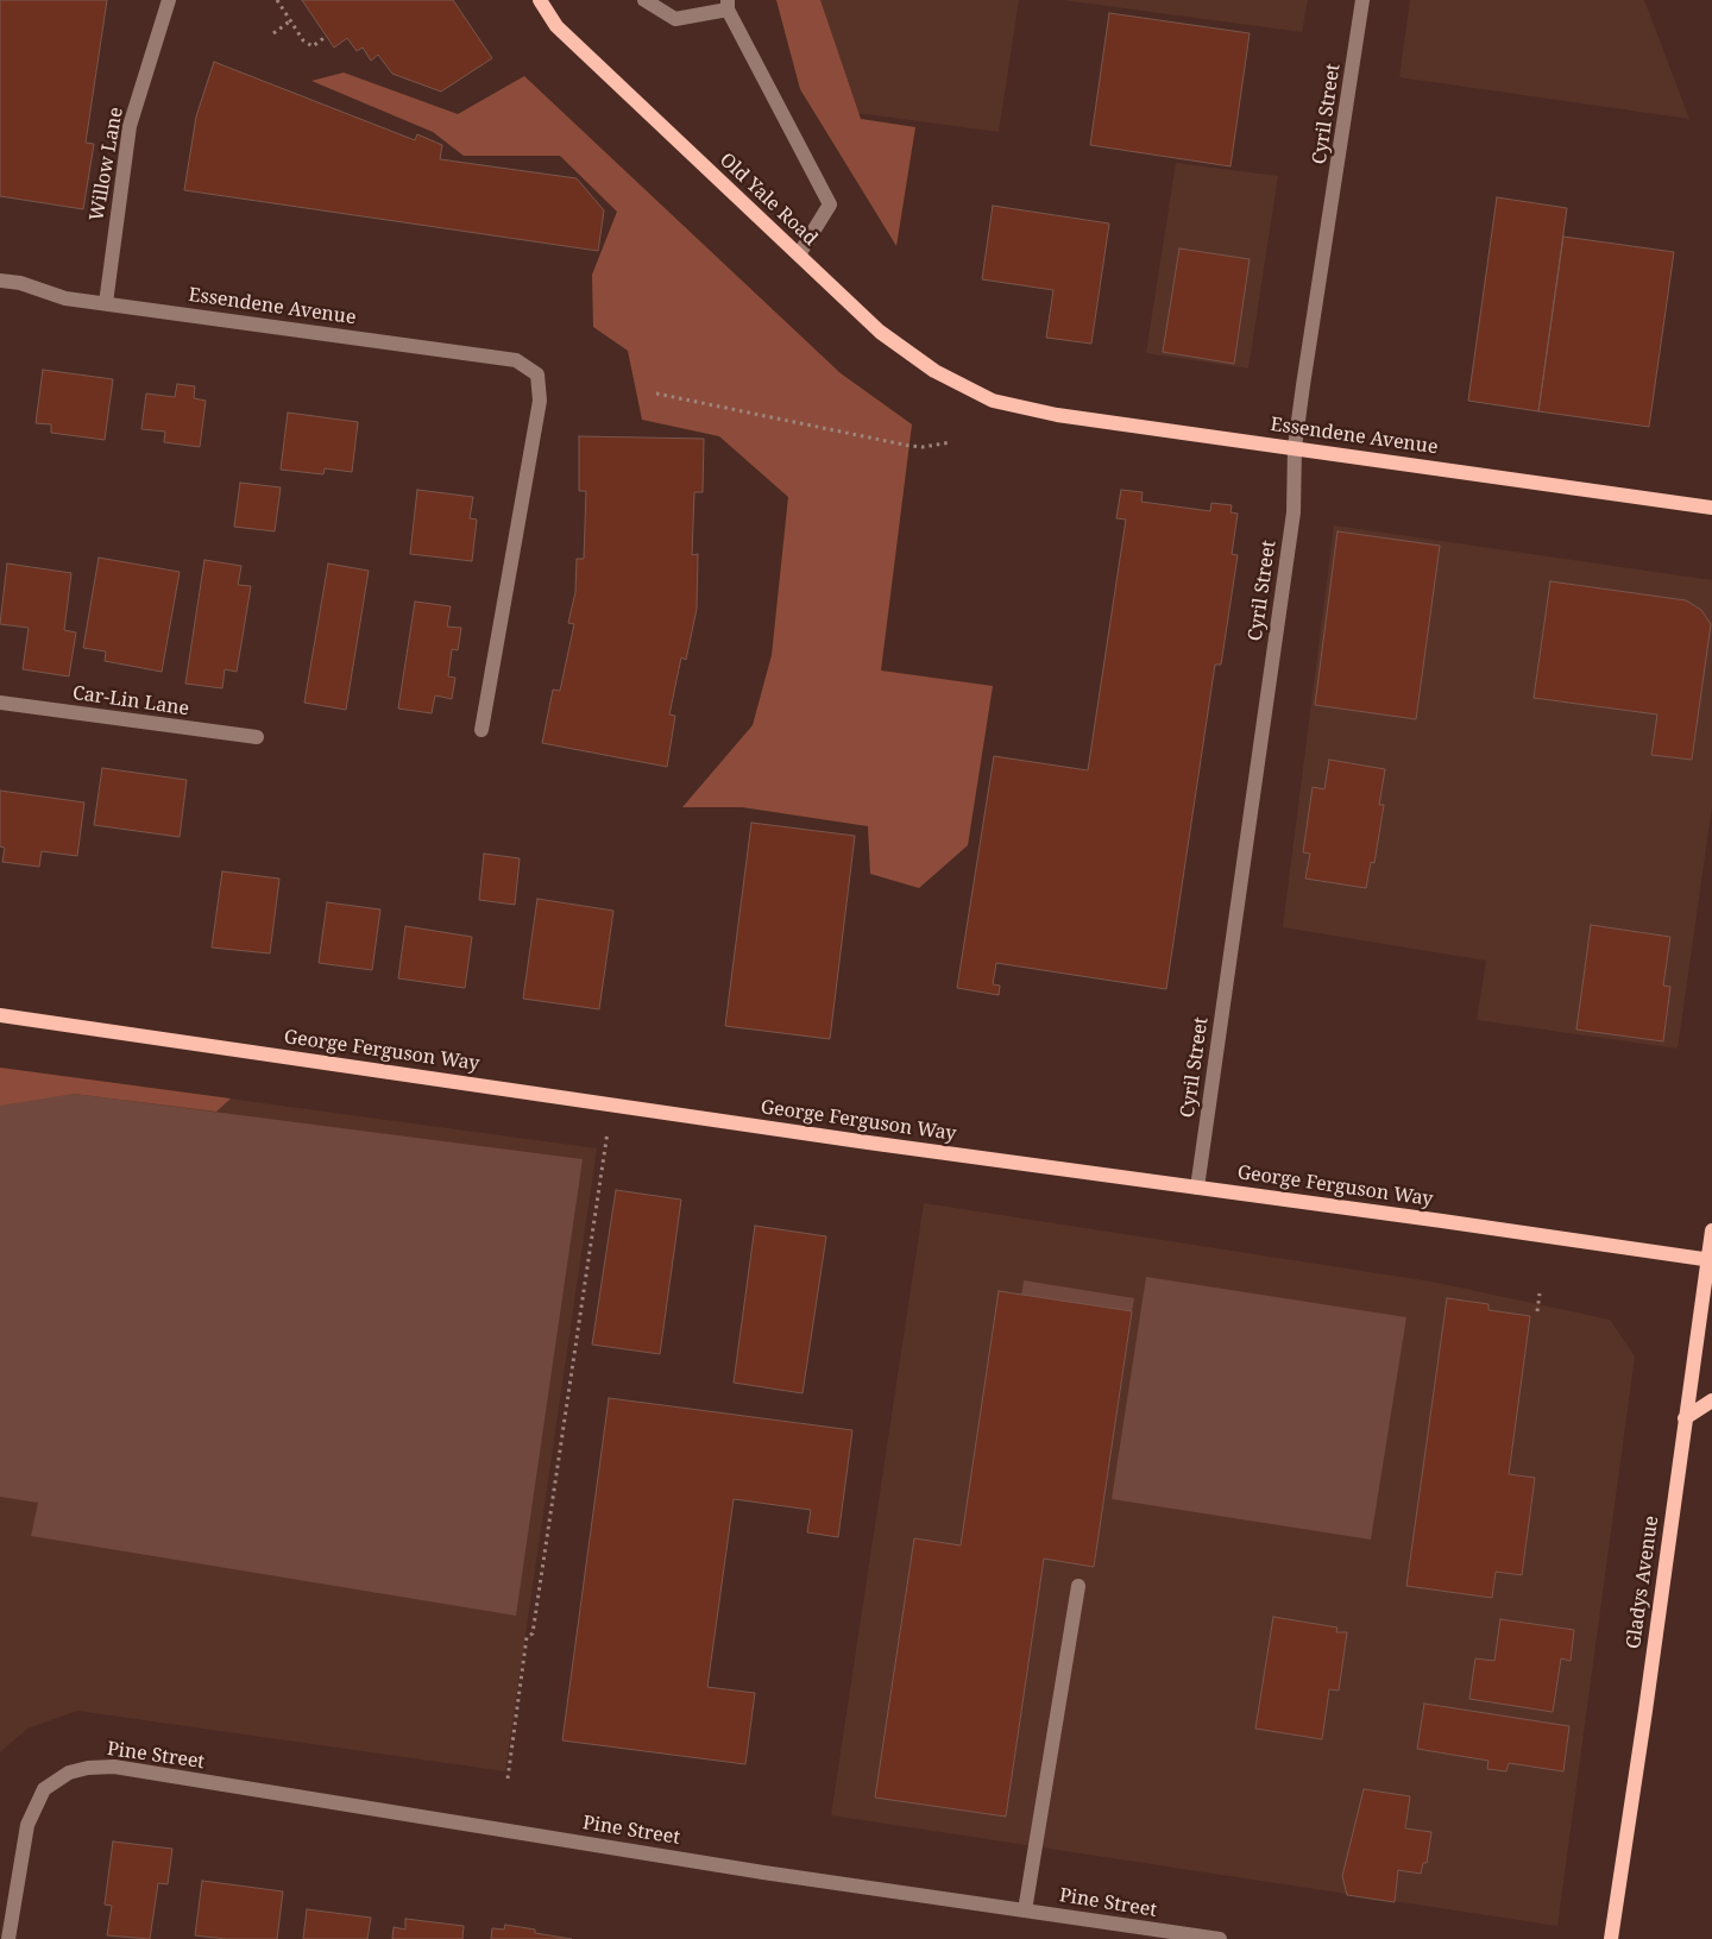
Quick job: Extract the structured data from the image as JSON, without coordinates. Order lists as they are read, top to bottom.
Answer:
{
  "streets": {
    "main road": [
      "Old Yale Road",
      "Essendene Avenue",
      "George Ferguson Way",
      "Gladys Avenue"
    ],
    "street": [
      "Cyril Street",
      "Willow Lane",
      "Car-Lin Lane",
      "Pine Street"
    ]
  },
  "crossings": [
    ["Cyril Street", "Essendene Avenue"],
    ["Cyril Street", "George Ferguson Way"],
    ["Willow Lane", "Essendene Avenue"],
    ["Old Yale Road", "Essendene Avenue"],
    ["George Ferguson Way", "Gladys Avenue"]
  ]
}
